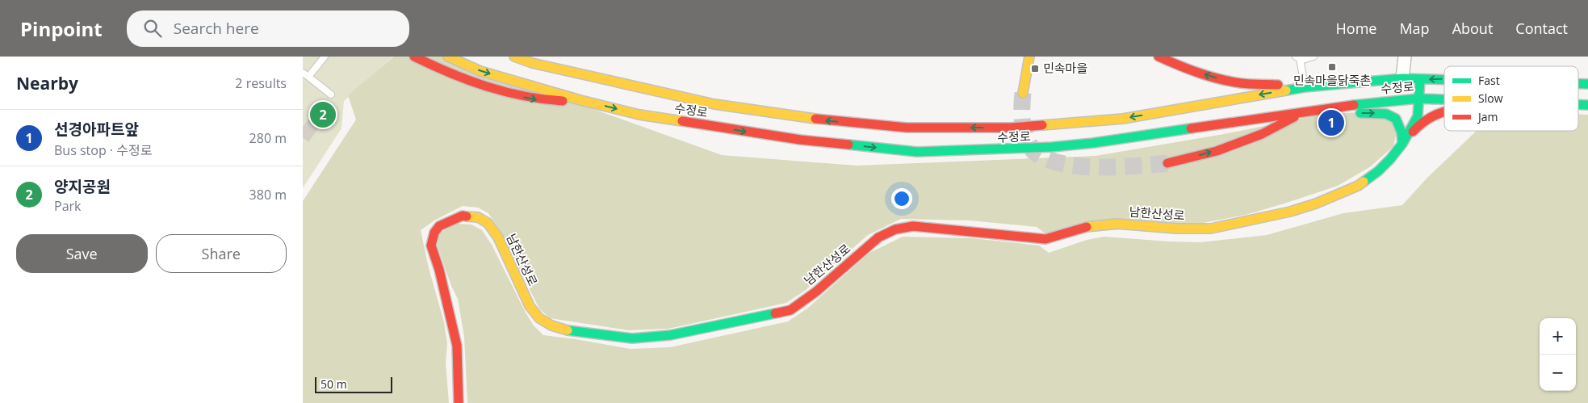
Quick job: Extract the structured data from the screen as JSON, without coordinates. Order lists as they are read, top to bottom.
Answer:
{
  "streets": {
    "main road": ["수정로", "남한산성로"]
  },
  "crossings": [
    ["수정로", "남한산성로"]
  ],
  "places": {
    "transit": ["민속마을닭죽촌", "민속마을"]
  },
  "legend": ["Fast", "Slow", "Jam"],
  "scale_bar": "50 m",
  "page": {
    "header": "Pinpoint",
    "search": "Search here",
    "nav": [
      "Home",
      "Map",
      "About",
      "Contact"
    ],
    "heading": ["Nearby", "2 results"],
    "pins": ["2", "1"],
    "list": [
      {
        "mark": "1",
        "name": "선경아파트앞",
        "note": "Bus stop · 수정로",
        "value": "280 m"
      },
      {
        "mark": "2",
        "name": "양지공원",
        "note": "Park",
        "value": "380 m"
      }
    ],
    "buttons": ["Save", "Share"],
    "map_buttons": ["+", "−"],
    "scale": "50 m"
  }
}
